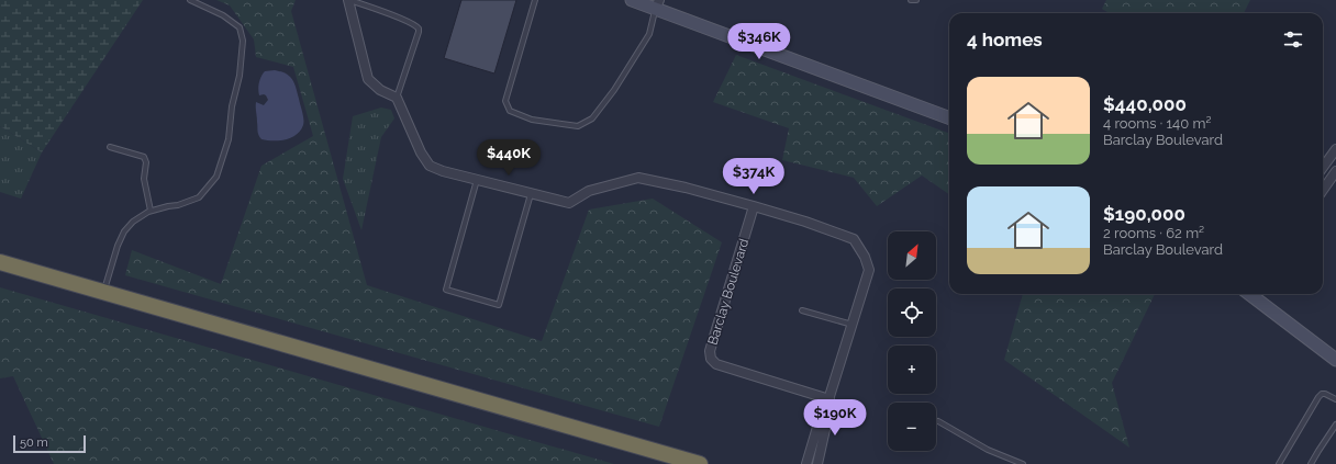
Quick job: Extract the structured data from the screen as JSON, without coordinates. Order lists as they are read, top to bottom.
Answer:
{
  "streets": {
    "street": ["Barclay Boulevard"]
  },
  "scale_bar": "50 m",
  "north": "top right",
  "page": {
    "heading": "4 homes",
    "price": [
      "$346K",
      "$440K",
      "$374K",
      "$190K"
    ],
    "list": [
      {
        "name": "$440,000",
        "note": "4 rooms · 140 m² · Barclay Boulevard"
      },
      {
        "name": "$190,000",
        "note": "2 rooms · 62 m² · Barclay Boulevard"
      }
    ],
    "map_buttons": ["+", "−"],
    "scale": "50 m"
  }
}
